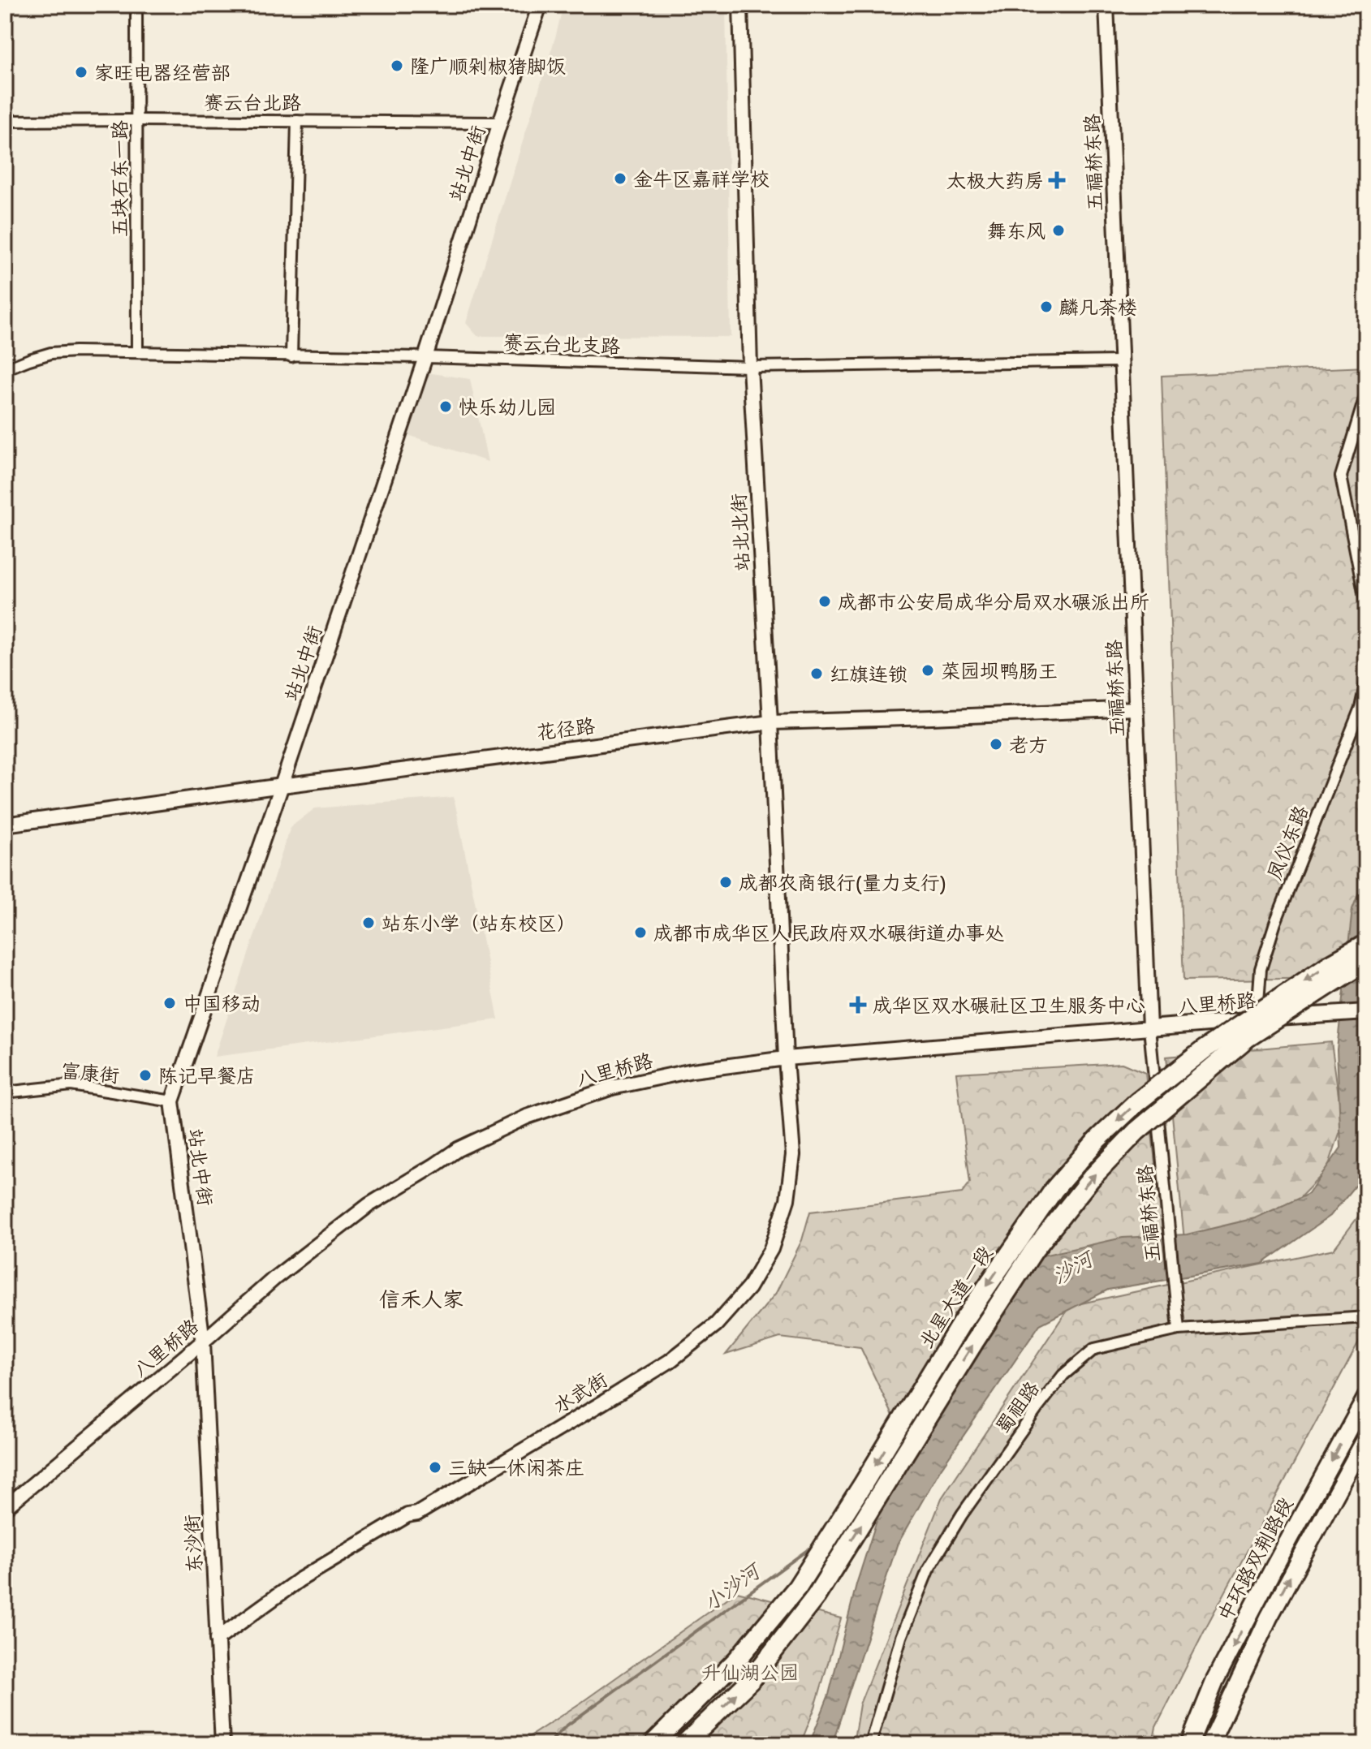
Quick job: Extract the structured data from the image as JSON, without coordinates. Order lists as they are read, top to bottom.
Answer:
{
  "streets": {
    "highway": ["北星大道一段"],
    "main road": ["八里桥路", "中环路双荆路段"],
    "street": [
      "赛云台北路",
      "五福桥东路",
      "站北中街",
      "五块石东一路",
      "赛云台北支路",
      "站北北街",
      "花径路",
      "凤仪东路",
      "富康街",
      "水武街",
      "蜀祖路",
      "东沙街"
    ]
  },
  "crossings": [
    ["赛云台北路", "站北中街"],
    ["赛云台北路", "五块石东一路"],
    ["五福桥东路", "赛云台北支路"],
    ["五福桥东路", "花径路"],
    ["五福桥东路", "八里桥路"],
    ["五福桥东路", "蜀祖路"],
    ["站北中街", "赛云台北支路"],
    ["站北中街", "花径路"],
    ["站北中街", "八里桥路"],
    ["站北中街", "富康街"],
    ["站北中街", "东沙街"],
    ["五块石东一路", "赛云台北支路"],
    ["赛云台北支路", "站北北街"],
    ["站北北街", "花径路"],
    ["站北北街", "八里桥路"],
    ["站北北街", "水武街"],
    ["凤仪东路", "八里桥路"],
    ["八里桥路", "水武街"],
    ["八里桥路", "东沙街"],
    ["水武街", "东沙街"]
  ],
  "districts": ["信禾人家"],
  "water": ["沙河", "小沙河"],
  "parks": ["升仙湖公园"],
  "places": {
    "other": [
      "隆广顺剁椒猪脚饭",
      "家旺电器经营部",
      "金牛区嘉祥学校",
      "舞东风",
      "麟凡茶楼",
      "快乐幼儿园",
      "成都市公安局成华分局双水碾派出所",
      "菜园坝鸭肠王",
      "红旗连锁",
      "老方",
      "成都农商银行(量力支行)",
      "站东小学（站东校区）",
      "成都市成华区人民政府双水碾街道办事处",
      "中国移动",
      "陈记早餐店",
      "三缺一休闲茶庄"
    ],
    "health": ["太极大药房", "成华区双水碾社区卫生服务中心"]
  }
}
